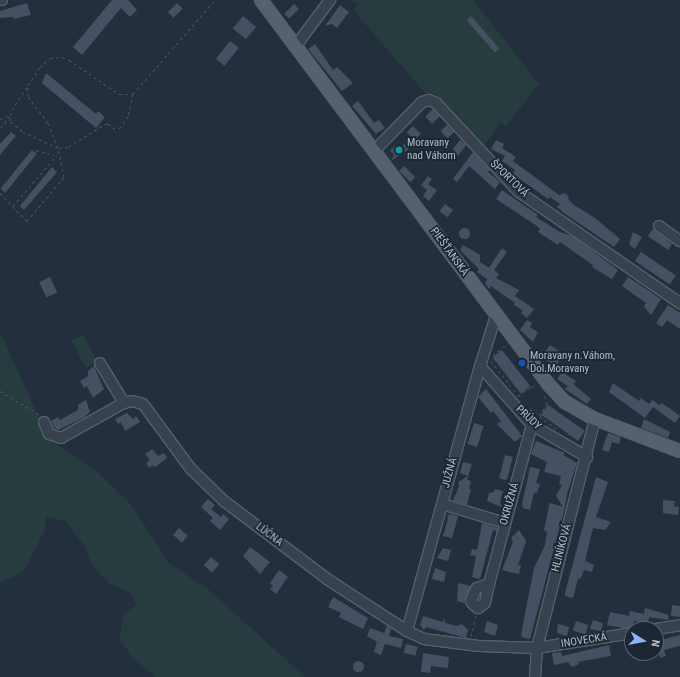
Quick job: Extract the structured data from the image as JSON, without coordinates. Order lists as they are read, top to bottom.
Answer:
{
  "streets": {
    "main road": ["PIEŠŤANSKÁ"],
    "street": [
      "ŠPORTOVÁ",
      "PRÚDY",
      "JUŽNÁ",
      "OKRUŽNÁ",
      "LÚČNA",
      "HLINÍKOVÁ",
      "INOVECKÁ"
    ]
  },
  "crossings": [
    ["ŠPORTOVÁ", "PIEŠŤANSKÁ"],
    ["PIEŠŤANSKÁ", "JUŽNÁ"],
    ["PIEŠŤANSKÁ", "HLINÍKOVÁ"],
    ["PRÚDY", "JUŽNÁ"],
    ["PRÚDY", "OKRUŽNÁ"],
    ["PRÚDY", "HLINÍKOVÁ"],
    ["JUŽNÁ", "LÚČNA"],
    ["LÚČNA", "HLINÍKOVÁ"],
    ["LÚČNA", "INOVECKÁ"],
    ["HLINÍKOVÁ", "INOVECKÁ"]
  ],
  "places": ["Moravany nad Váhom", "Moravany n.Váhom, Dol.Moravany"],
  "north": "right"
}
